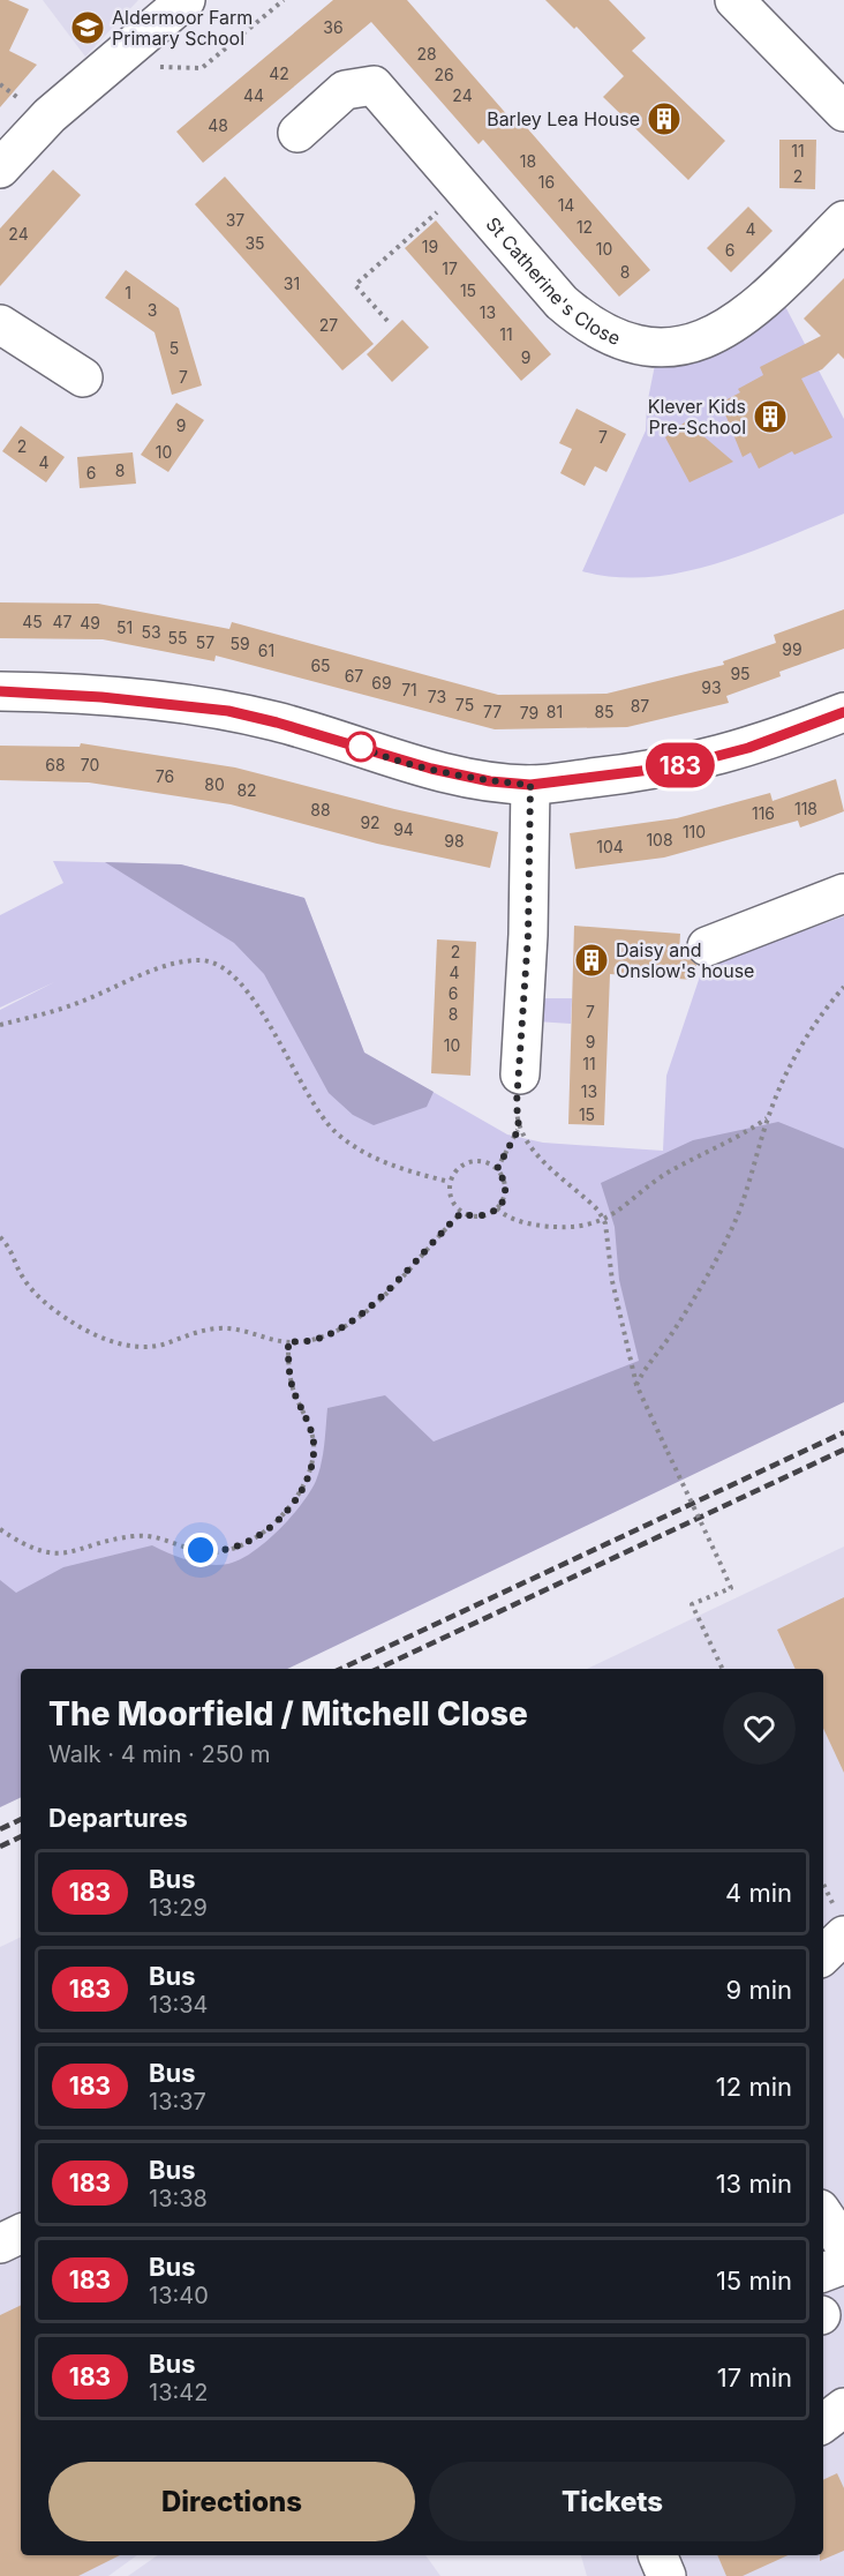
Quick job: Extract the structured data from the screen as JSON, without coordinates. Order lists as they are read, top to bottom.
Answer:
{
  "streets": {
    "street": ["St Catherine's Close"]
  },
  "places": {
    "school or university": ["Aldermoor Farm Primary School"],
    "building": ["Barley Lea House", "Klever Kids Pre-School", "Daisy and Onslow's house"]
  },
  "lines": ["bus line 183"],
  "house_numbers": [
    "36",
    "28",
    "42",
    "26",
    "44",
    "24",
    "48",
    "11",
    "18",
    "2",
    "16",
    "14",
    "37",
    "12",
    "4",
    "24",
    "35",
    "19",
    "10",
    "6",
    "17",
    "8",
    "31",
    "15",
    "1",
    "3",
    "13",
    "27",
    "11",
    "5",
    "9",
    "7",
    "9",
    "7",
    "2",
    "10",
    "4",
    "8",
    "6",
    "45",
    "47",
    "49",
    "51",
    "53",
    "55",
    "57",
    "59",
    "99",
    "61",
    "65",
    "95",
    "67",
    "69",
    "93",
    "71",
    "73",
    "75",
    "87",
    "77",
    "81",
    "85",
    "79",
    "68",
    "70",
    "76",
    "80",
    "82",
    "118",
    "88",
    "116",
    "92",
    "94",
    "110",
    "108",
    "98",
    "104",
    "2",
    "4",
    "6",
    "7",
    "8",
    "9",
    "10",
    "11",
    "13",
    "15"
  ],
  "page": {
    "on_map": "183",
    "heading": [
      ["The Moorfield / Mitchell Close", "Walk · 4 min · 250 m"],
      "Departures"
    ],
    "list": [
      {
        "mark": "183",
        "name": "Bus",
        "note": "13:29",
        "value": "4 min"
      },
      {
        "mark": "183",
        "name": "Bus",
        "note": "13:34",
        "value": "9 min"
      },
      {
        "mark": "183",
        "name": "Bus",
        "note": "13:37",
        "value": "12 min"
      },
      {
        "mark": "183",
        "name": "Bus",
        "note": "13:38",
        "value": "13 min"
      },
      {
        "mark": "183",
        "name": "Bus",
        "note": "13:40",
        "value": "15 min"
      },
      {
        "mark": "183",
        "name": "Bus",
        "note": "13:42",
        "value": "17 min"
      }
    ],
    "buttons": ["Directions", "Tickets"]
  }
}
